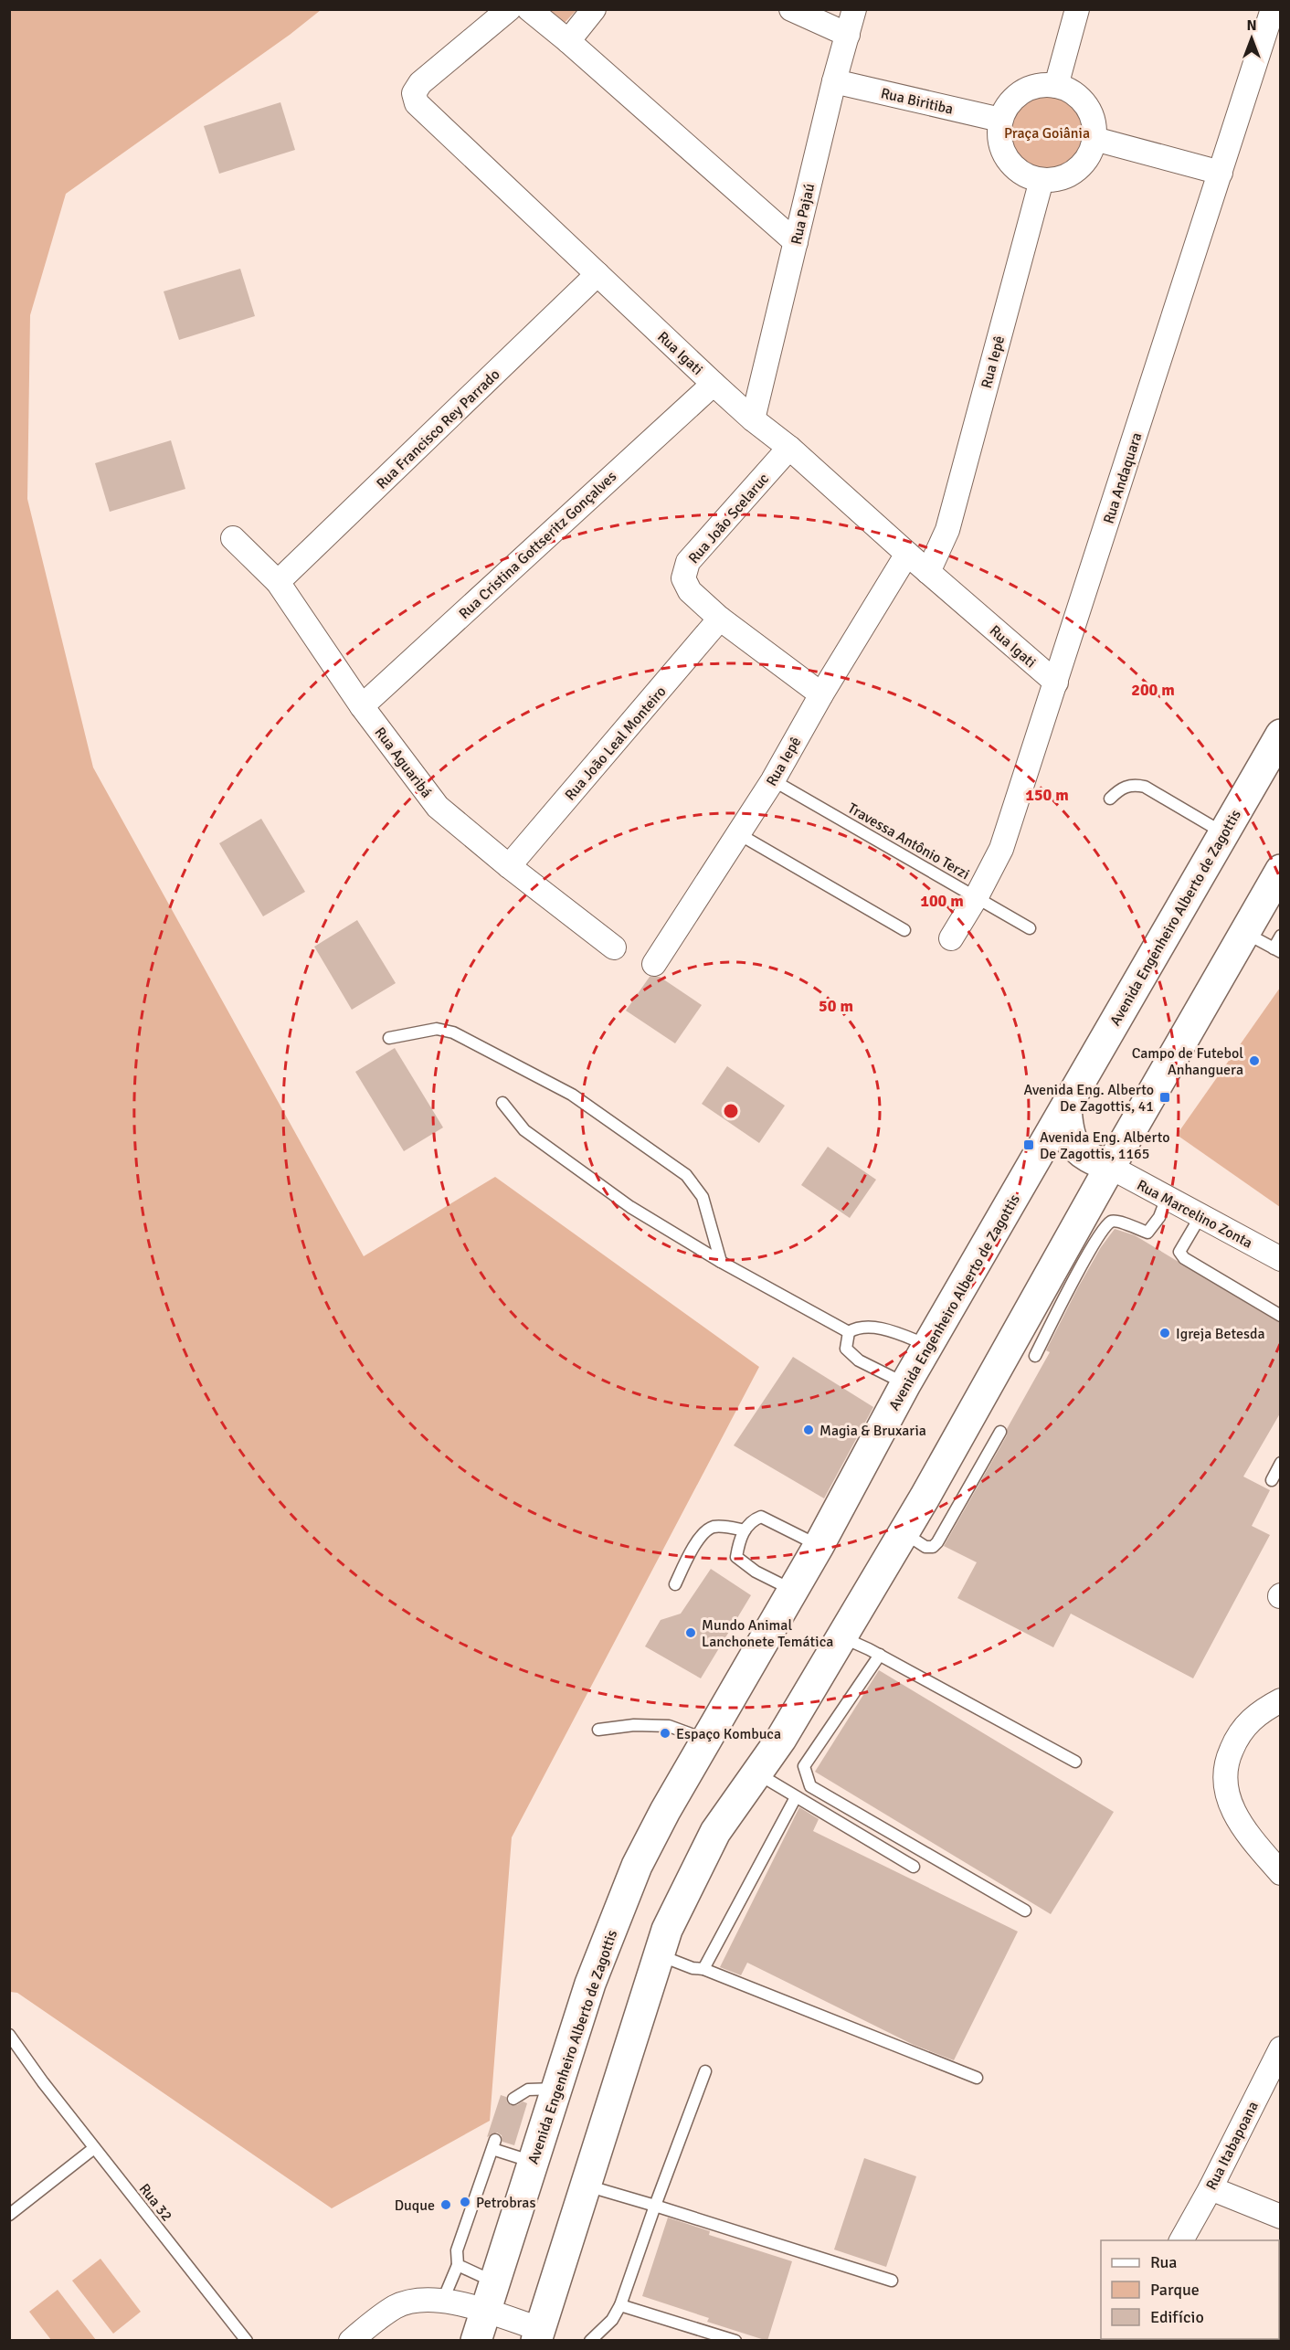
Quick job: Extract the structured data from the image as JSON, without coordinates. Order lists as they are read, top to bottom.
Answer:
{
  "streets": {
    "main road": ["Avenida Engenheiro Alberto de Zagottis"],
    "street": [
      "Rua Biritiba",
      "Rua Pajaú",
      "Rua Igati",
      "Rua Iepê",
      "Rua Francisco Rey Parrado",
      "Rua Andaquara",
      "Rua João Scelaruc",
      "Rua Cristina Gottseritz Gonçalves",
      "Rua João Leal Monteiro",
      "Rua Aguaribá",
      "Rua Marcelino Zonta",
      "Rua Itabapoana"
    ],
    "lane": ["Travessa Antônio Terzi", "Rua 32"]
  },
  "crossings": [
    ["Rua Biritiba", "Rua Pajaú"],
    ["Rua Biritiba", "Rua Iepê"],
    ["Rua Pajaú", "Rua Igati"],
    ["Rua Igati", "Rua Iepê"],
    ["Rua Igati", "Rua Francisco Rey Parrado"],
    ["Rua Igati", "Rua Andaquara"],
    ["Rua Igati", "Rua João Scelaruc"],
    ["Rua Igati", "Rua Cristina Gottseritz Gonçalves"],
    ["Rua Iepê", "Rua João Scelaruc"],
    ["Rua Iepê", "Travessa Antônio Terzi"],
    ["Rua Francisco Rey Parrado", "Rua Aguaribá"],
    ["Rua Andaquara", "Travessa Antônio Terzi"],
    ["Rua João Scelaruc", "Rua João Leal Monteiro"],
    ["Rua Cristina Gottseritz Gonçalves", "Rua Aguaribá"],
    ["Rua João Leal Monteiro", "Rua Aguaribá"]
  ],
  "parks": ["Praça Goiânia"],
  "places": {
    "other": [
      "Campo de Futebol Anhanguera",
      "Igreja Betesda",
      "Magia & Bruxaria",
      "Mundo Animal Lanchonete Temática",
      "Espaço Kombuca",
      "Petrobras",
      "Duque"
    ],
    "transit": ["Avenida Eng. Alberto De Zagottis, 41", "Avenida Eng. Alberto De Zagottis, 1165"]
  },
  "legend": ["Rua", "Parque", "Edifício"],
  "north": "top",
  "rings": [
    "200 m",
    "150 m",
    "100 m",
    "50 m"
  ]
}
